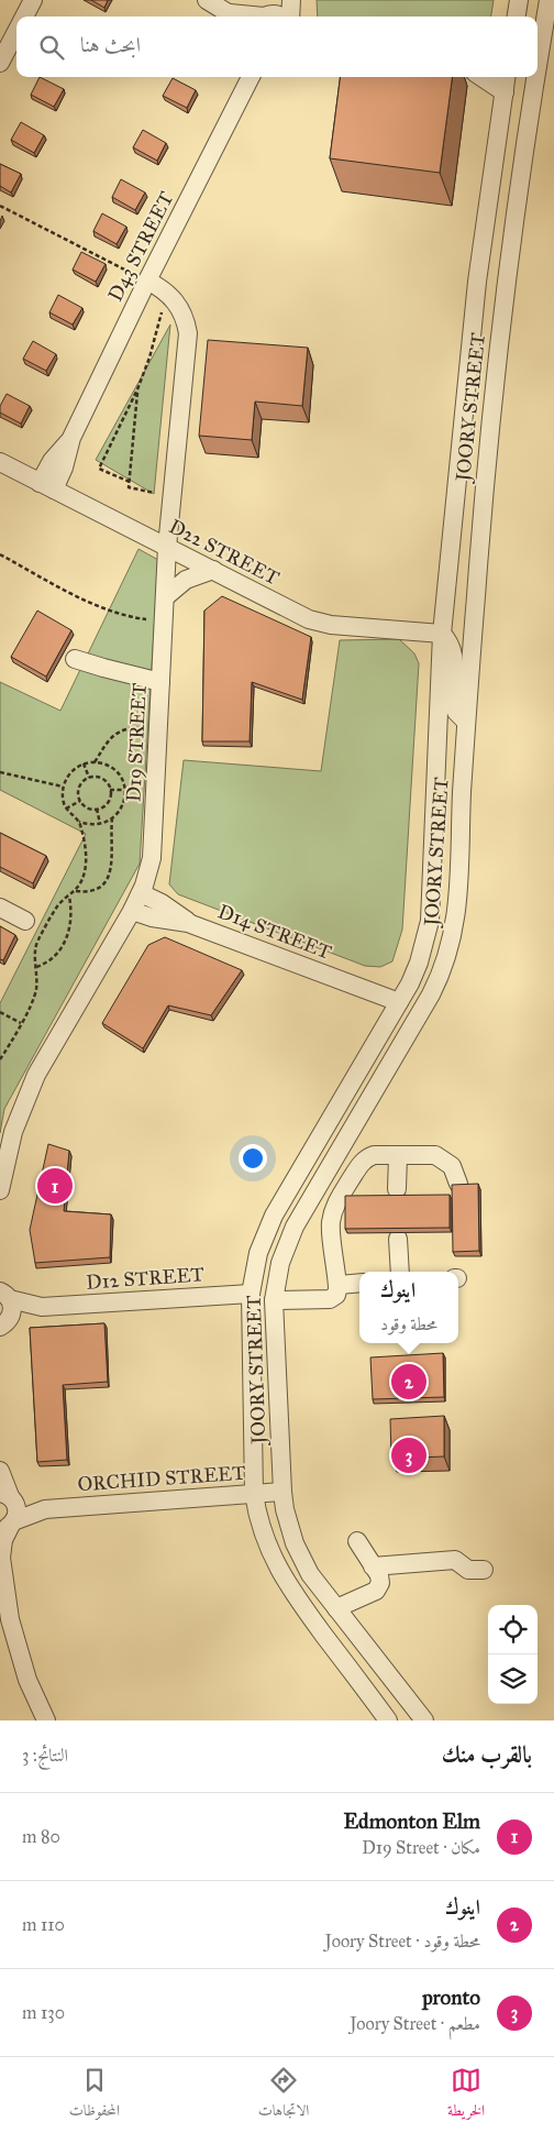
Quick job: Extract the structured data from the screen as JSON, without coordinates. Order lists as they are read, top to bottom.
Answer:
{
  "streets": {
    "street": [
      "D43 STREET",
      "JOORY STREET",
      "D22 STREET",
      "D19 STREET",
      "D14 STREET",
      "D12 STREET",
      "ORCHID STREET"
    ]
  },
  "crossings": [
    ["D43 STREET", "D22 STREET"],
    ["D43 STREET", "D19 STREET"],
    ["JOORY STREET", "D22 STREET"],
    ["JOORY STREET", "D14 STREET"],
    ["JOORY STREET", "D12 STREET"],
    ["JOORY STREET", "ORCHID STREET"],
    ["D22 STREET", "D19 STREET"],
    ["D19 STREET", "D14 STREET"]
  ],
  "page": {
    "search": "ابحث هنا",
    "pins": ["1", "2", "3"],
    "popup": ["اينوك", "محطة وقود"],
    "heading": ["بالقرب منك", "النتائج: 3"],
    "list": [
      {
        "mark": "1",
        "name": "Edmonton Elm",
        "note": "مكان · D19 Street",
        "value": "80 m"
      },
      {
        "mark": "2",
        "name": "اينوك",
        "note": "محطة وقود · Joory Street",
        "value": "110 m"
      },
      {
        "mark": "3",
        "name": "pronto",
        "note": "مطعم · Joory Street",
        "value": "130 m"
      }
    ],
    "nav": ["الخريطة", "الاتجاهات", "المحفوظات"]
  }
}
